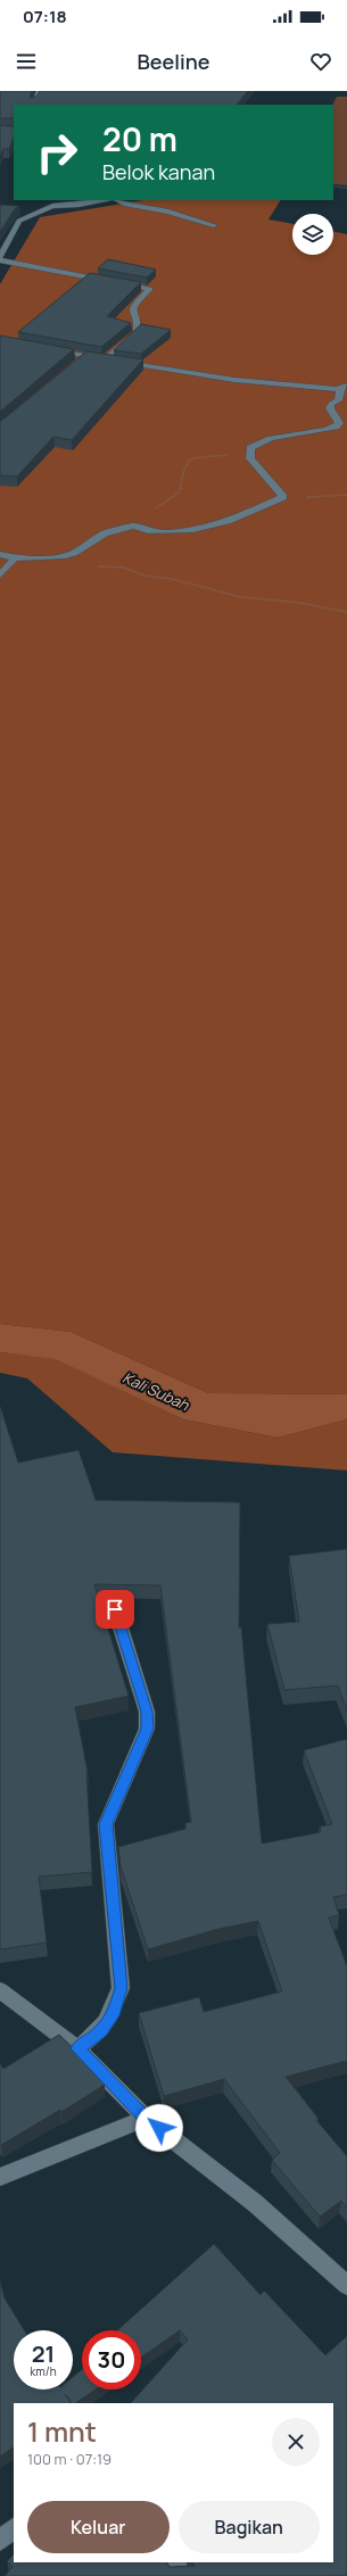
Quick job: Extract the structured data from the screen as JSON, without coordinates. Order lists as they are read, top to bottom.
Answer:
{
  "water": ["Kali Subah"],
  "page": {
    "status": "07:18",
    "header": "Beeline",
    "turn": ["20 m", "Belok kanan"],
    "speed": "21 km/h",
    "limit": "30",
    "heading": ["1 mnt", "100 m · 07:19"],
    "buttons": ["Keluar", "Bagikan"]
  }
}
